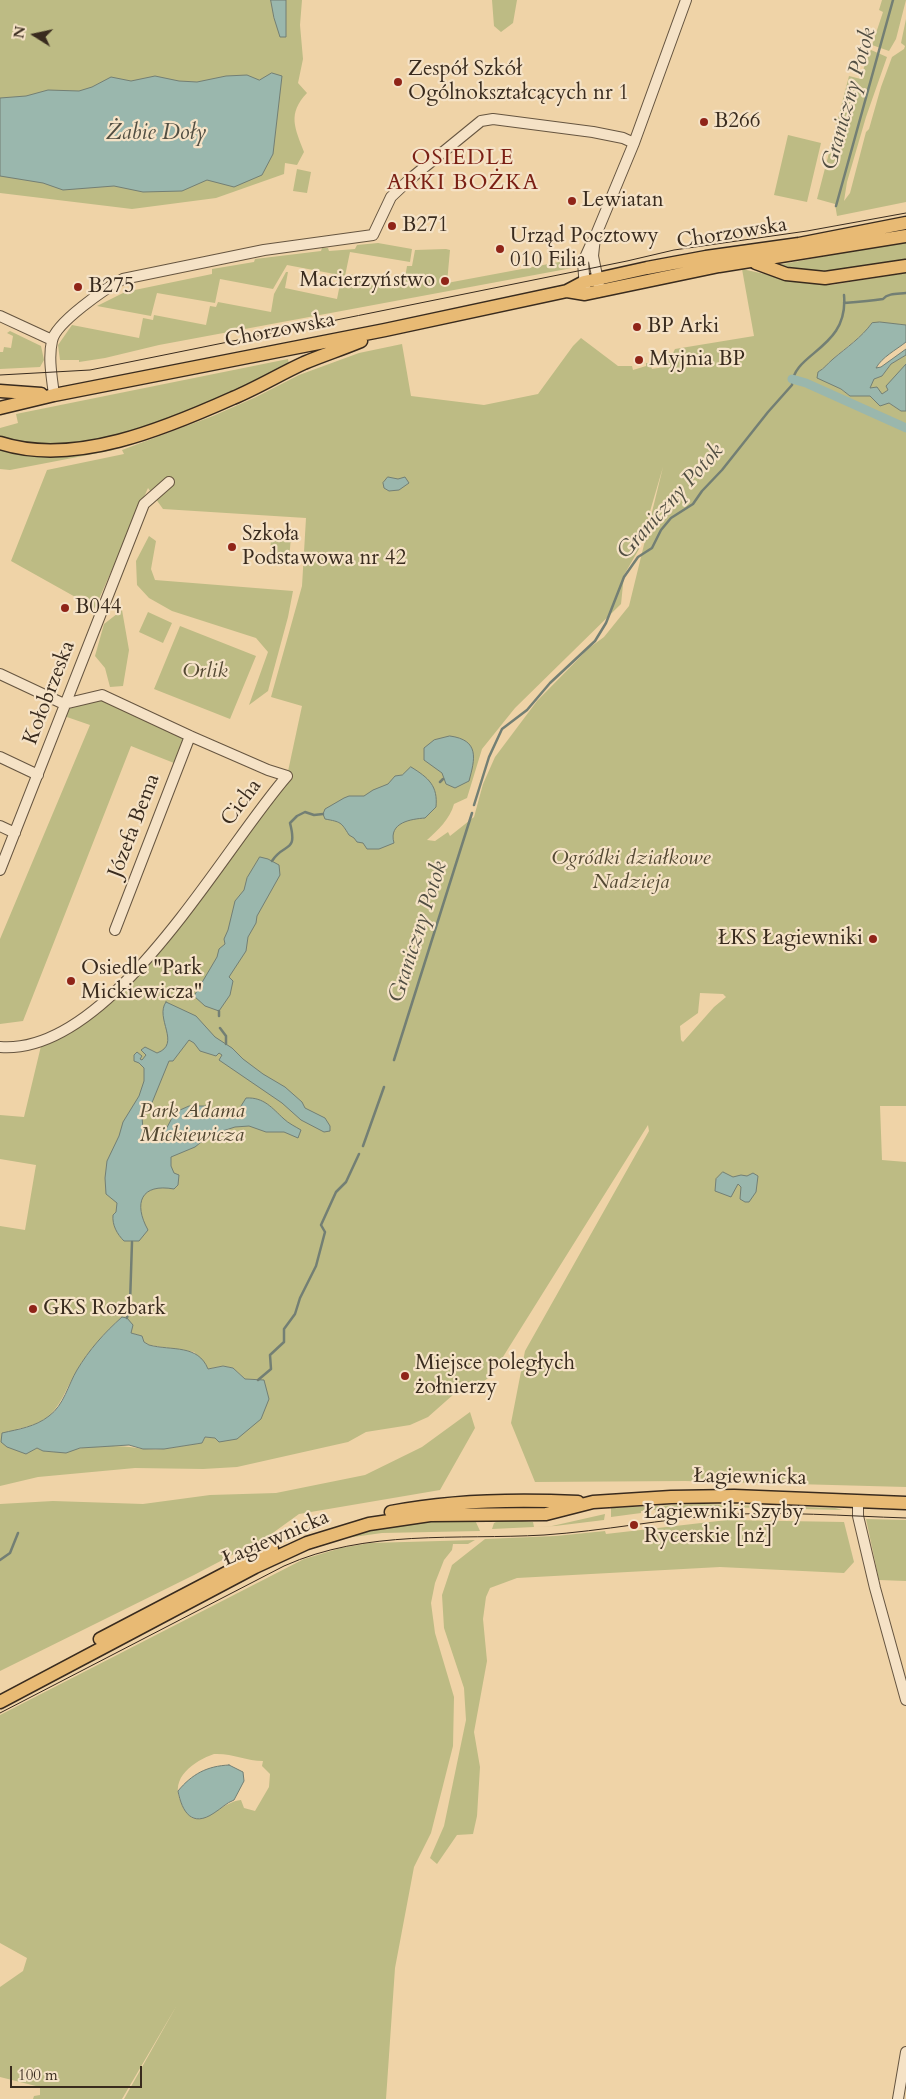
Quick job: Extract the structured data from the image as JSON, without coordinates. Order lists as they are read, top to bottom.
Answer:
{
  "streets": {
    "main road": ["Chorzowska", "Łagiewnicka"],
    "street": ["Kołobrzeska", "Cicha", "Józefa Bema"]
  },
  "crossings": [
    ["Kołobrzeska", "Cicha"],
    ["Cicha", "Józefa Bema"]
  ],
  "districts": ["OSIEDLE ARKI BOŻKA"],
  "water": ["Graniczny Potok", "Żabie Doły"],
  "parks": ["Orlik", "Ogródki działkowe Nadzieja", "Park Adama Mickiewicza"],
  "places": [
    "Zespół Szkół Ogólnokształcących nr 1",
    "B266",
    "Lewiatan",
    "B271",
    "Urząd Pocztowy 010 Filia",
    "Macierzyństwo",
    "B275",
    "BP Arki",
    "Myjnia BP",
    "Szkoła Podstawowa nr 42",
    "B044",
    "ŁKS Łagiewniki",
    "Osiedle \"Park Mickiewicza\"",
    "GKS Rozbark",
    "Miejsce poległych żołnierzy",
    "Łagiewniki Szyby Rycerskie [nż]"
  ],
  "scale_bar": "100 m",
  "north": "left"
}
